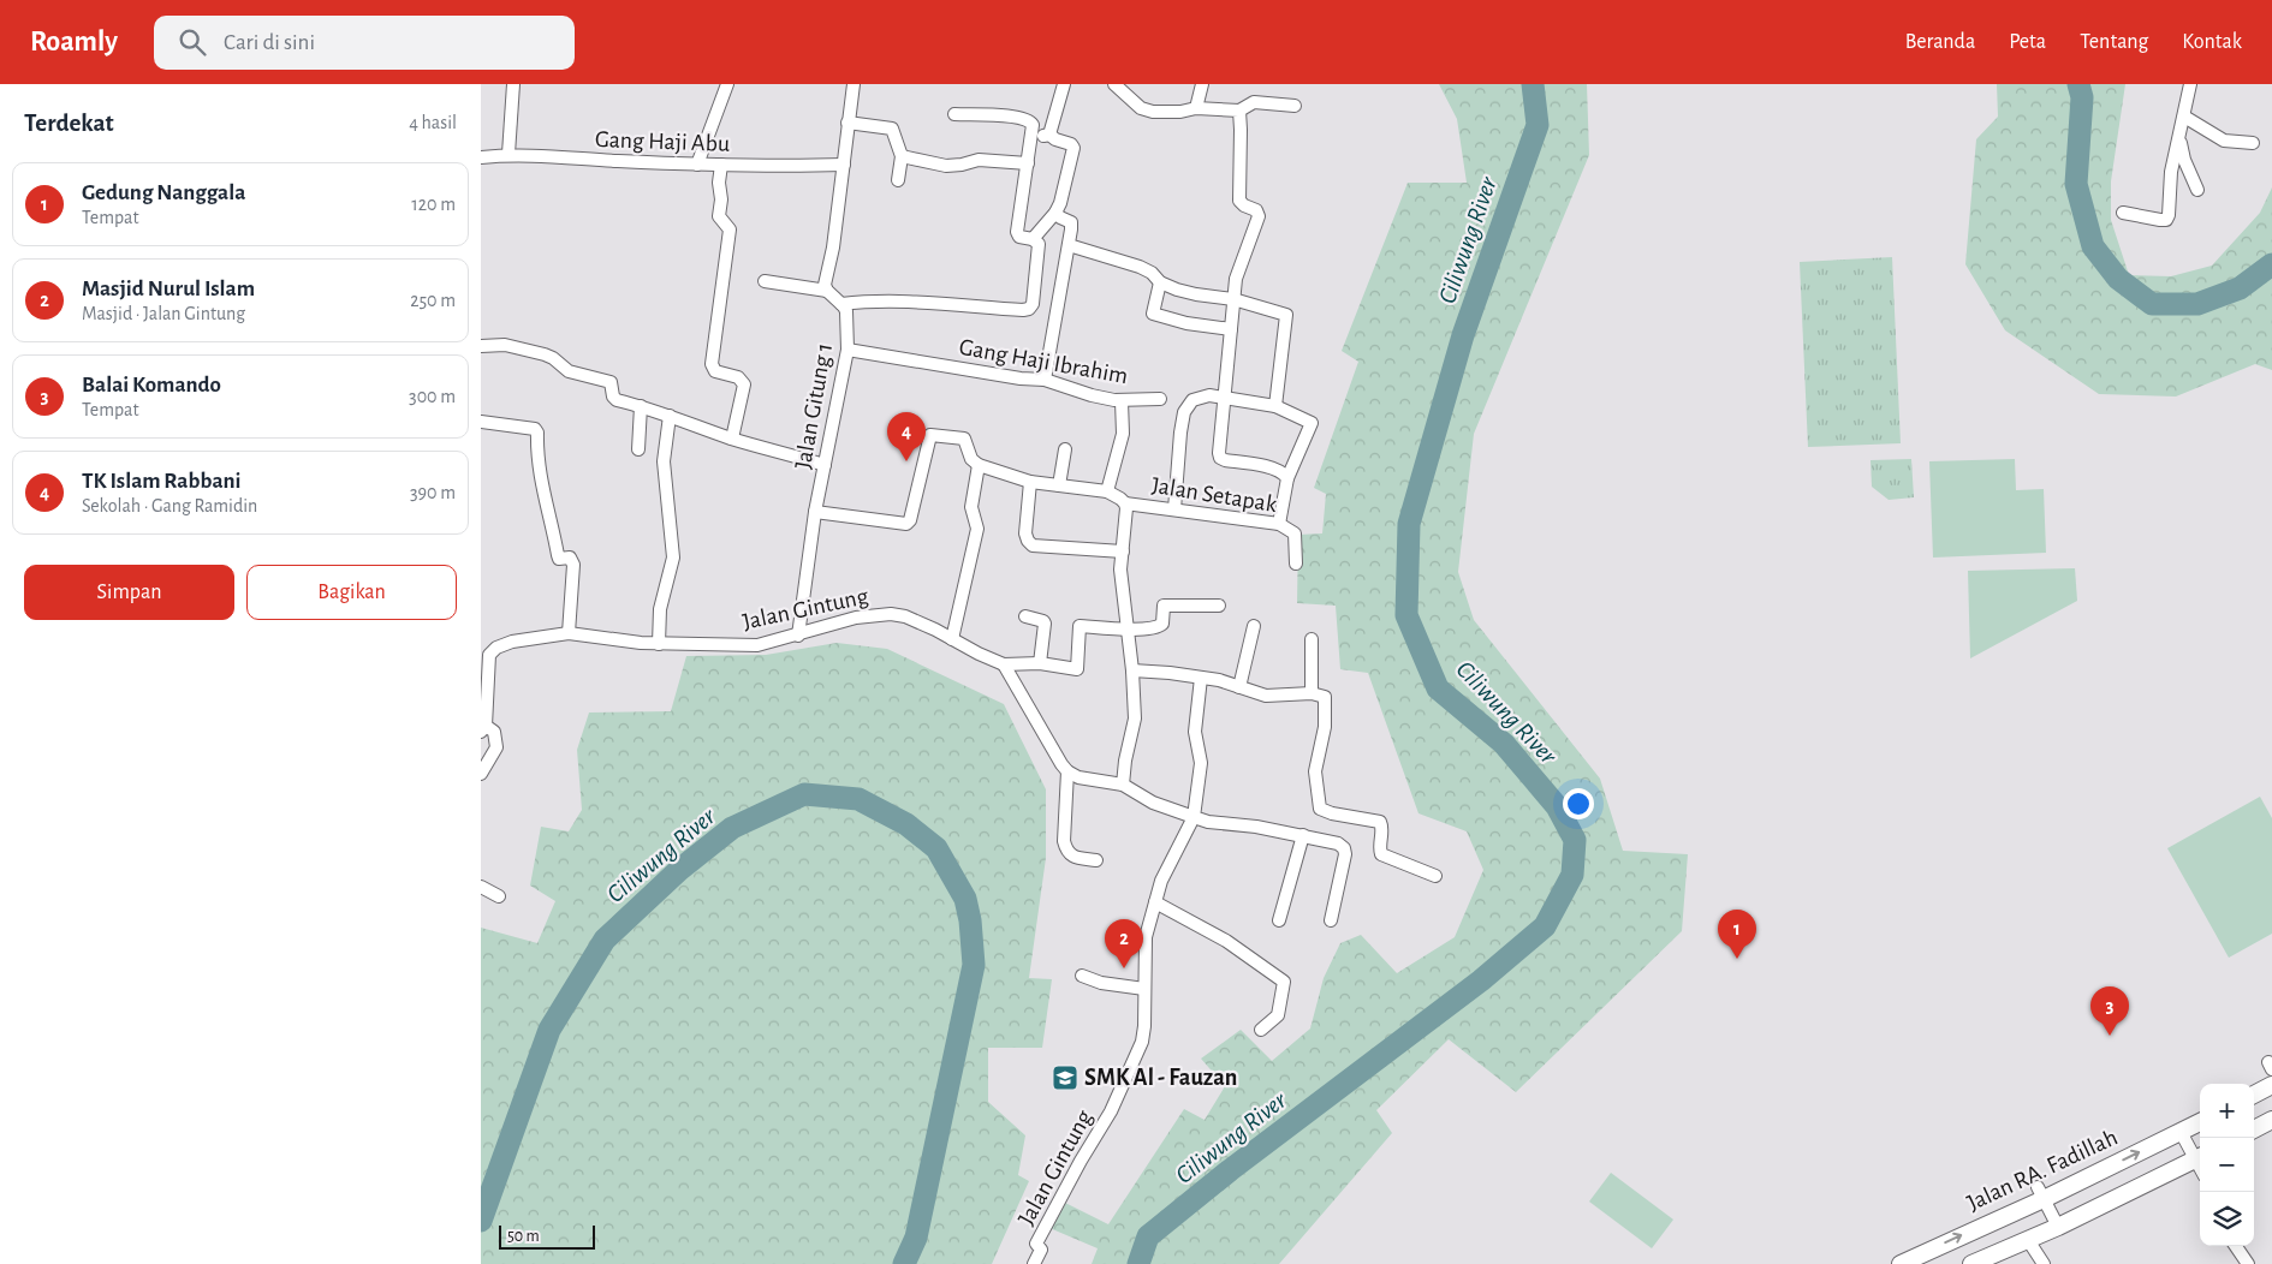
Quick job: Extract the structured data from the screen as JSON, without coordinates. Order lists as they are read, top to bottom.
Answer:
{
  "streets": {
    "main road": ["Jalan RA. Fadillah"],
    "street": [
      "Gang Haji Abu",
      "Gang Haji Ibrahim",
      "Jalan Gitung 1",
      "Jalan Setapak",
      "Jalan Gintung"
    ]
  },
  "crossings": [
    ["Gang Haji Ibrahim", "Jalan Gitung 1"],
    ["Jalan Gitung 1", "Jalan Gintung"]
  ],
  "water": ["Ciliwung River"],
  "places": {
    "school or university": ["SMK Al - Fauzan"]
  },
  "scale_bar": "50 m",
  "page": {
    "header": "Roamly",
    "search": "Cari di sini",
    "nav": [
      "Beranda",
      "Peta",
      "Tentang",
      "Kontak"
    ],
    "heading": ["Terdekat", "4 hasil"],
    "list": [
      {
        "mark": "1",
        "name": "Gedung Nanggala",
        "note": "Tempat",
        "value": "120 m"
      },
      {
        "mark": "2",
        "name": "Masjid Nurul Islam",
        "note": "Masjid · Jalan Gintung",
        "value": "250 m"
      },
      {
        "mark": "3",
        "name": "Balai Komando",
        "note": "Tempat",
        "value": "300 m"
      },
      {
        "mark": "4",
        "name": "TK Islam Rabbani",
        "note": "Sekolah · Gang Ramidin",
        "value": "390 m"
      }
    ],
    "pins": [
      "4",
      "1",
      "2",
      "3"
    ],
    "buttons": ["Simpan", "Bagikan"],
    "map_buttons": ["+", "−"],
    "scale": "50 m"
  }
}
